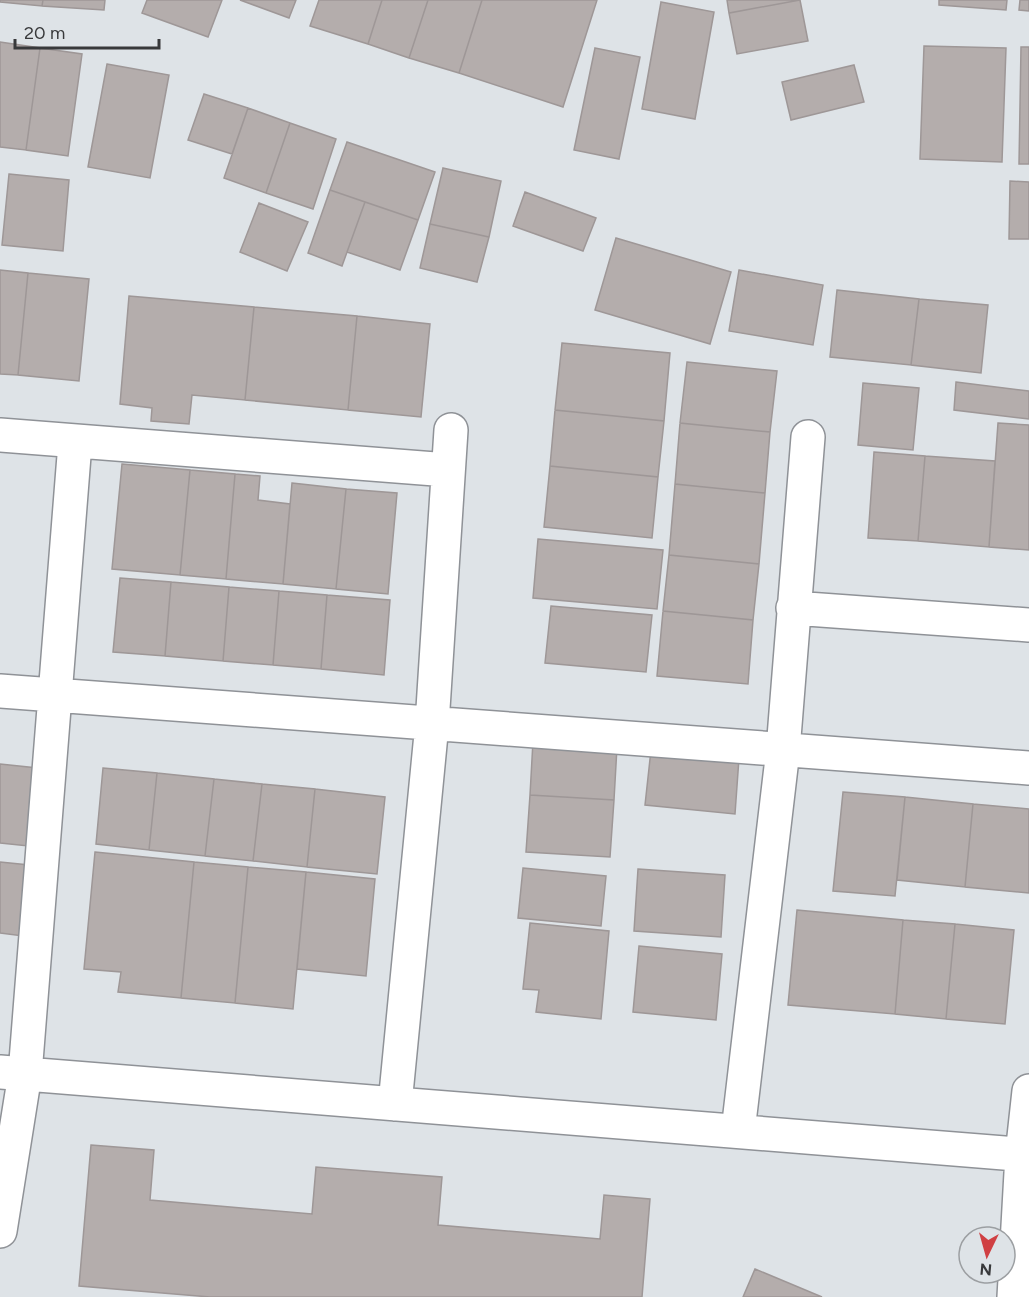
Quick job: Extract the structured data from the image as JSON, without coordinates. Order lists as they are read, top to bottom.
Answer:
{
  "scale_bar": "20 m",
  "north": "bottom"
}
